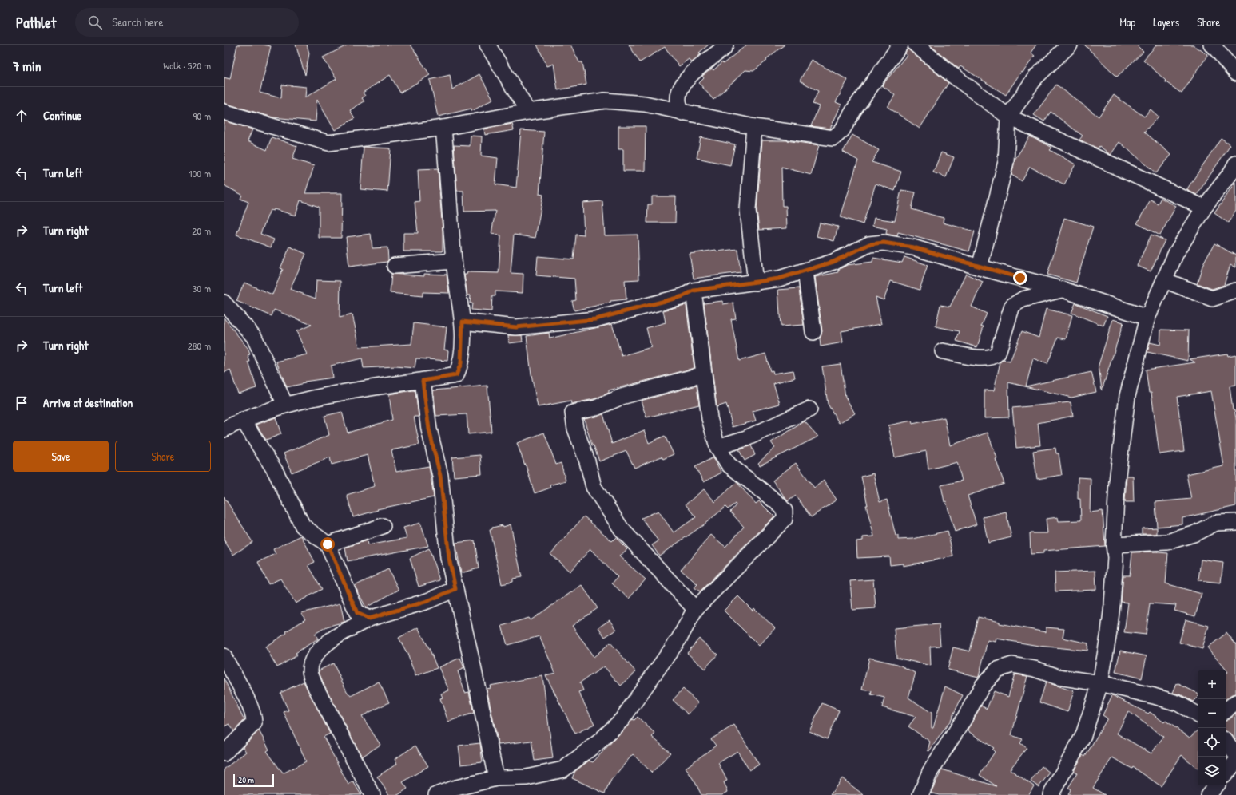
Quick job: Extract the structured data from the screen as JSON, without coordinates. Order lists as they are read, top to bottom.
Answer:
{
  "scale_bar": "20 m",
  "page": {
    "header": "Pathlet",
    "search": "Search here",
    "nav": ["Map", "Layers", "Share"],
    "heading": ["7 min", "Walk · 520 m"],
    "list": [
      ["Continue", "90 m"],
      ["Turn left", "100 m"],
      ["Turn right", "20 m"],
      ["Turn left", "30 m"],
      ["Turn right", "280 m"],
      "Arrive at destination"
    ],
    "buttons": ["Save", "Share"],
    "map_buttons": ["+", "−"],
    "scale": "20 m"
  }
}
